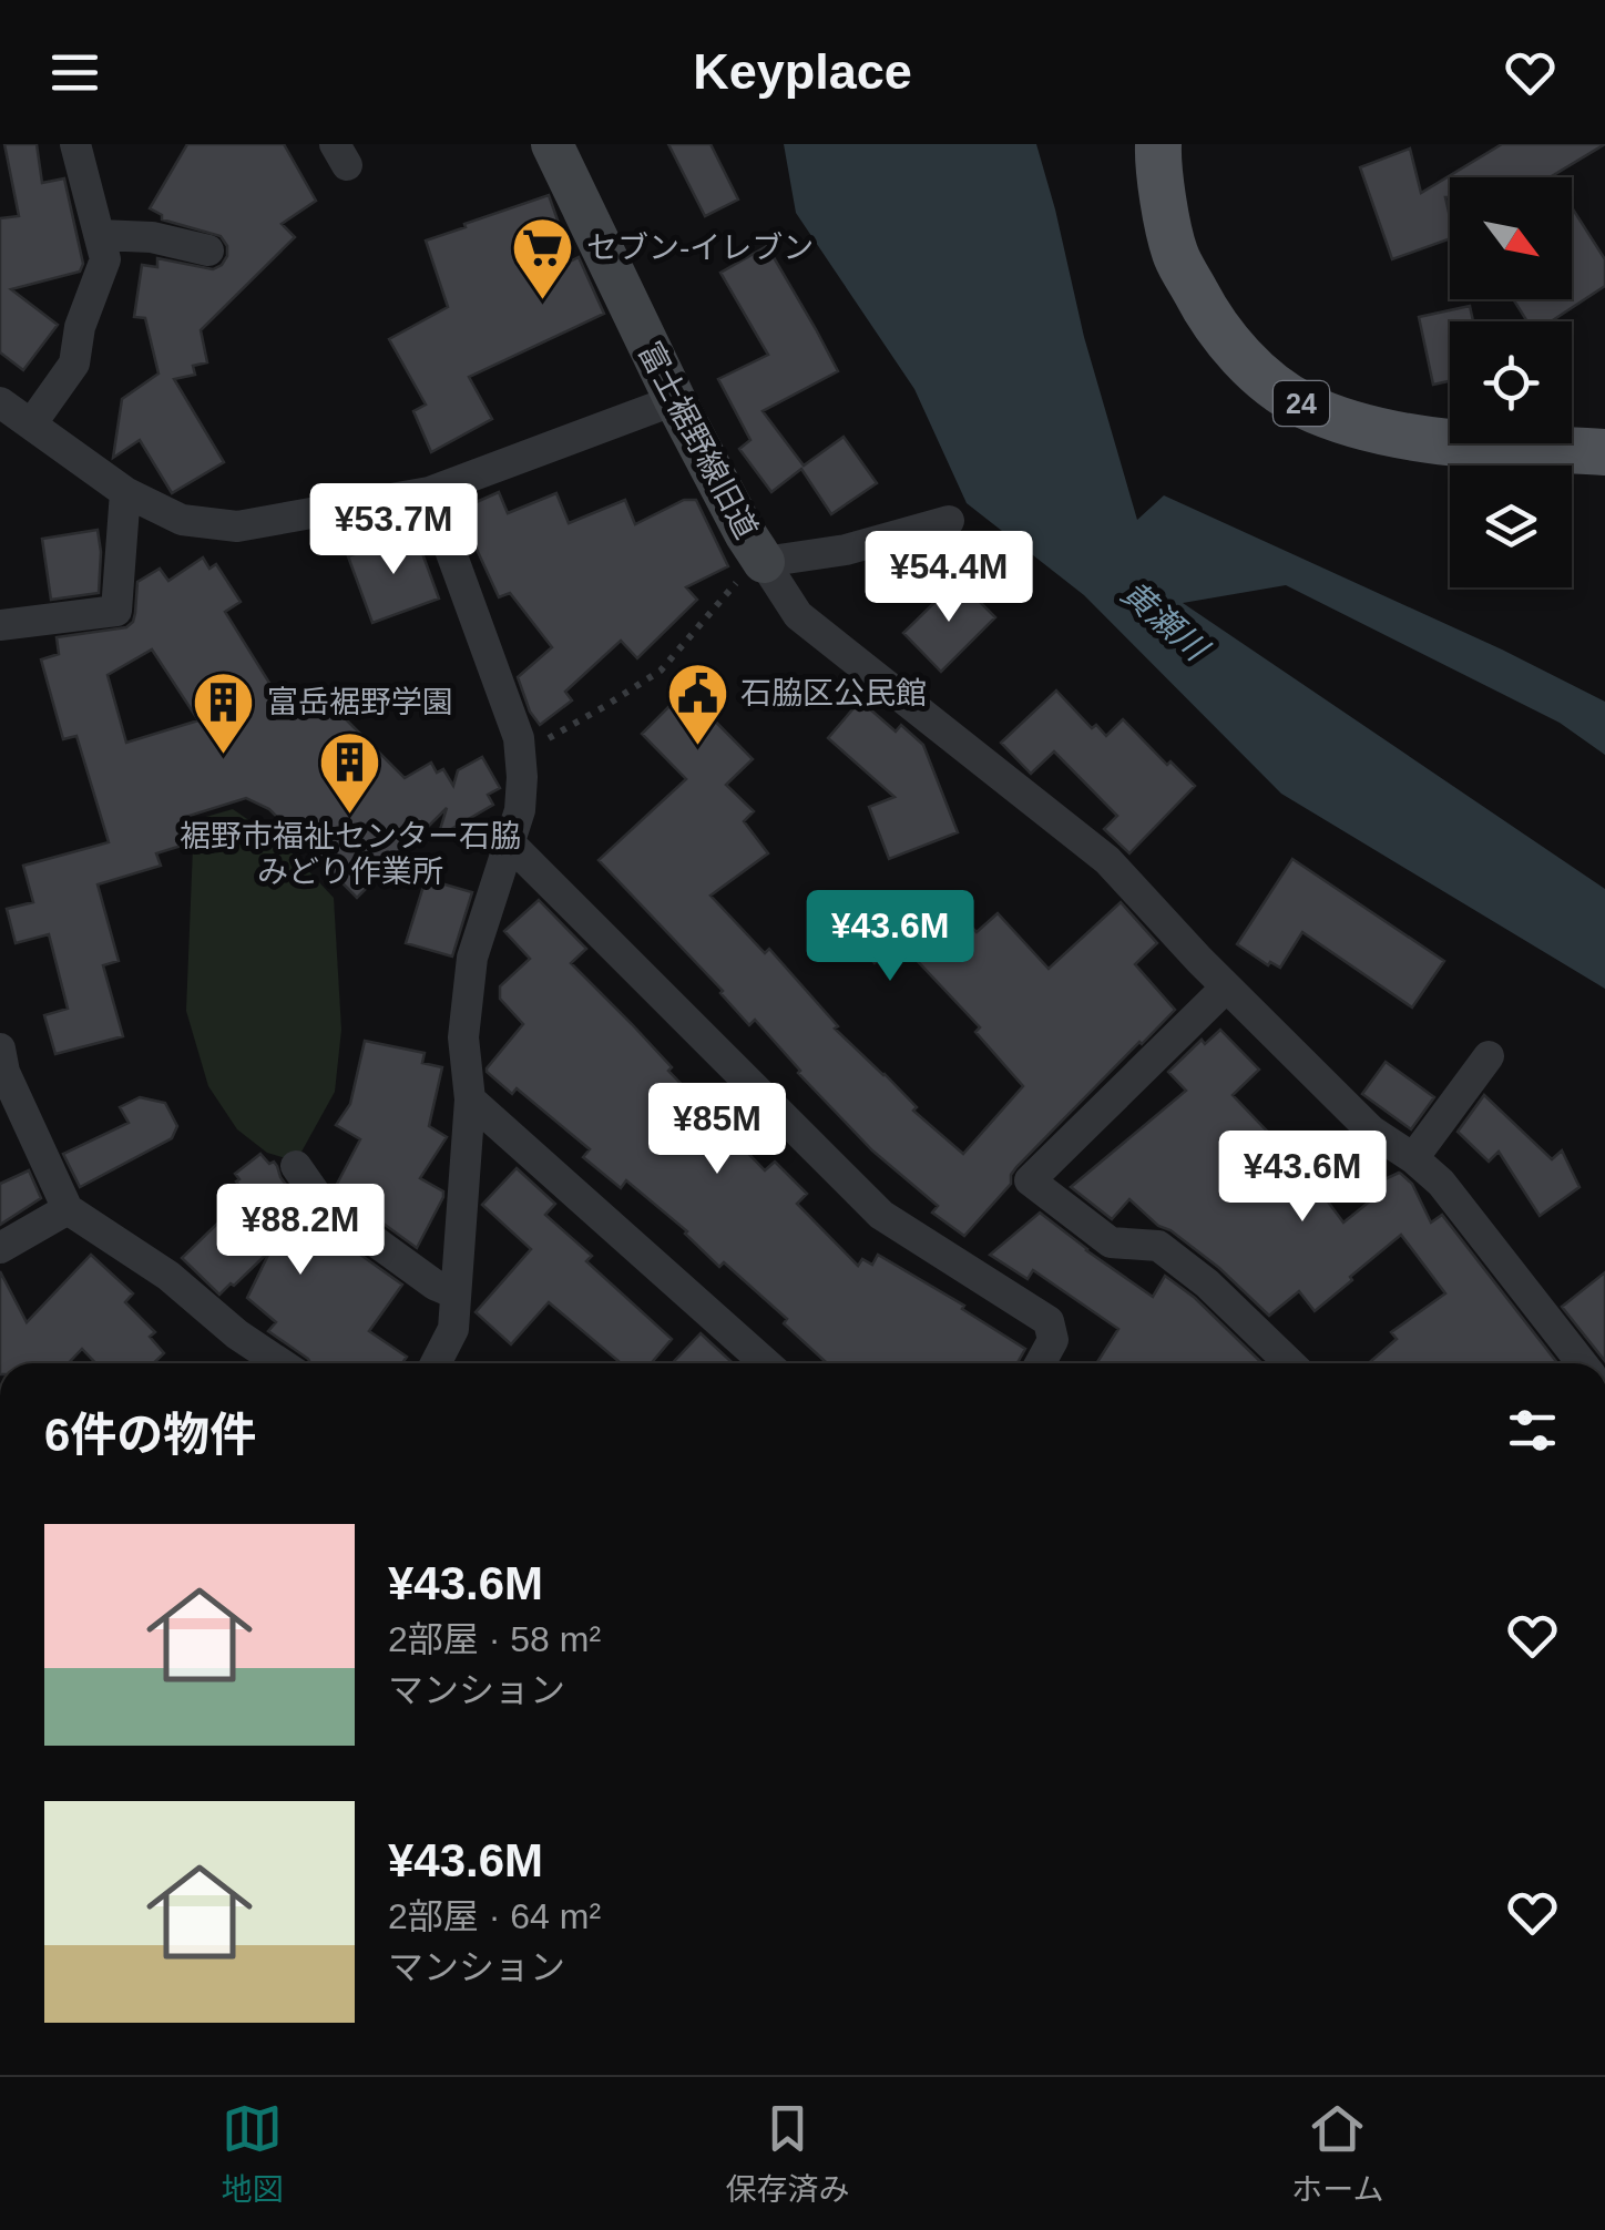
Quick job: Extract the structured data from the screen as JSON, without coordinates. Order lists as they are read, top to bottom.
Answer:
{
  "streets": {
    "main road": ["24"],
    "street": ["富士裾野線旧道"]
  },
  "water": ["黄瀬川"],
  "places": {
    "supermarket": ["セブン-イレブン"],
    "public building": ["石脇区公民館"],
    "building": ["富岳裾野学園", "裾野市福祉センター石脇 みどり作業所"]
  },
  "north": "bottom right",
  "page": {
    "header": "Keyplace",
    "price": [
      "¥53.7M",
      "¥54.4M",
      "¥43.6M",
      "¥85M",
      "¥43.6M",
      "¥88.2M"
    ],
    "heading": "6件の物件",
    "list": [
      {
        "name": "¥43.6M",
        "note": "2部屋 · 58 m² · マンション"
      },
      {
        "name": "¥43.6M",
        "note": "2部屋 · 64 m² · マンション"
      }
    ],
    "tabs": ["地図", "保存済み", "ホーム"]
  }
}
